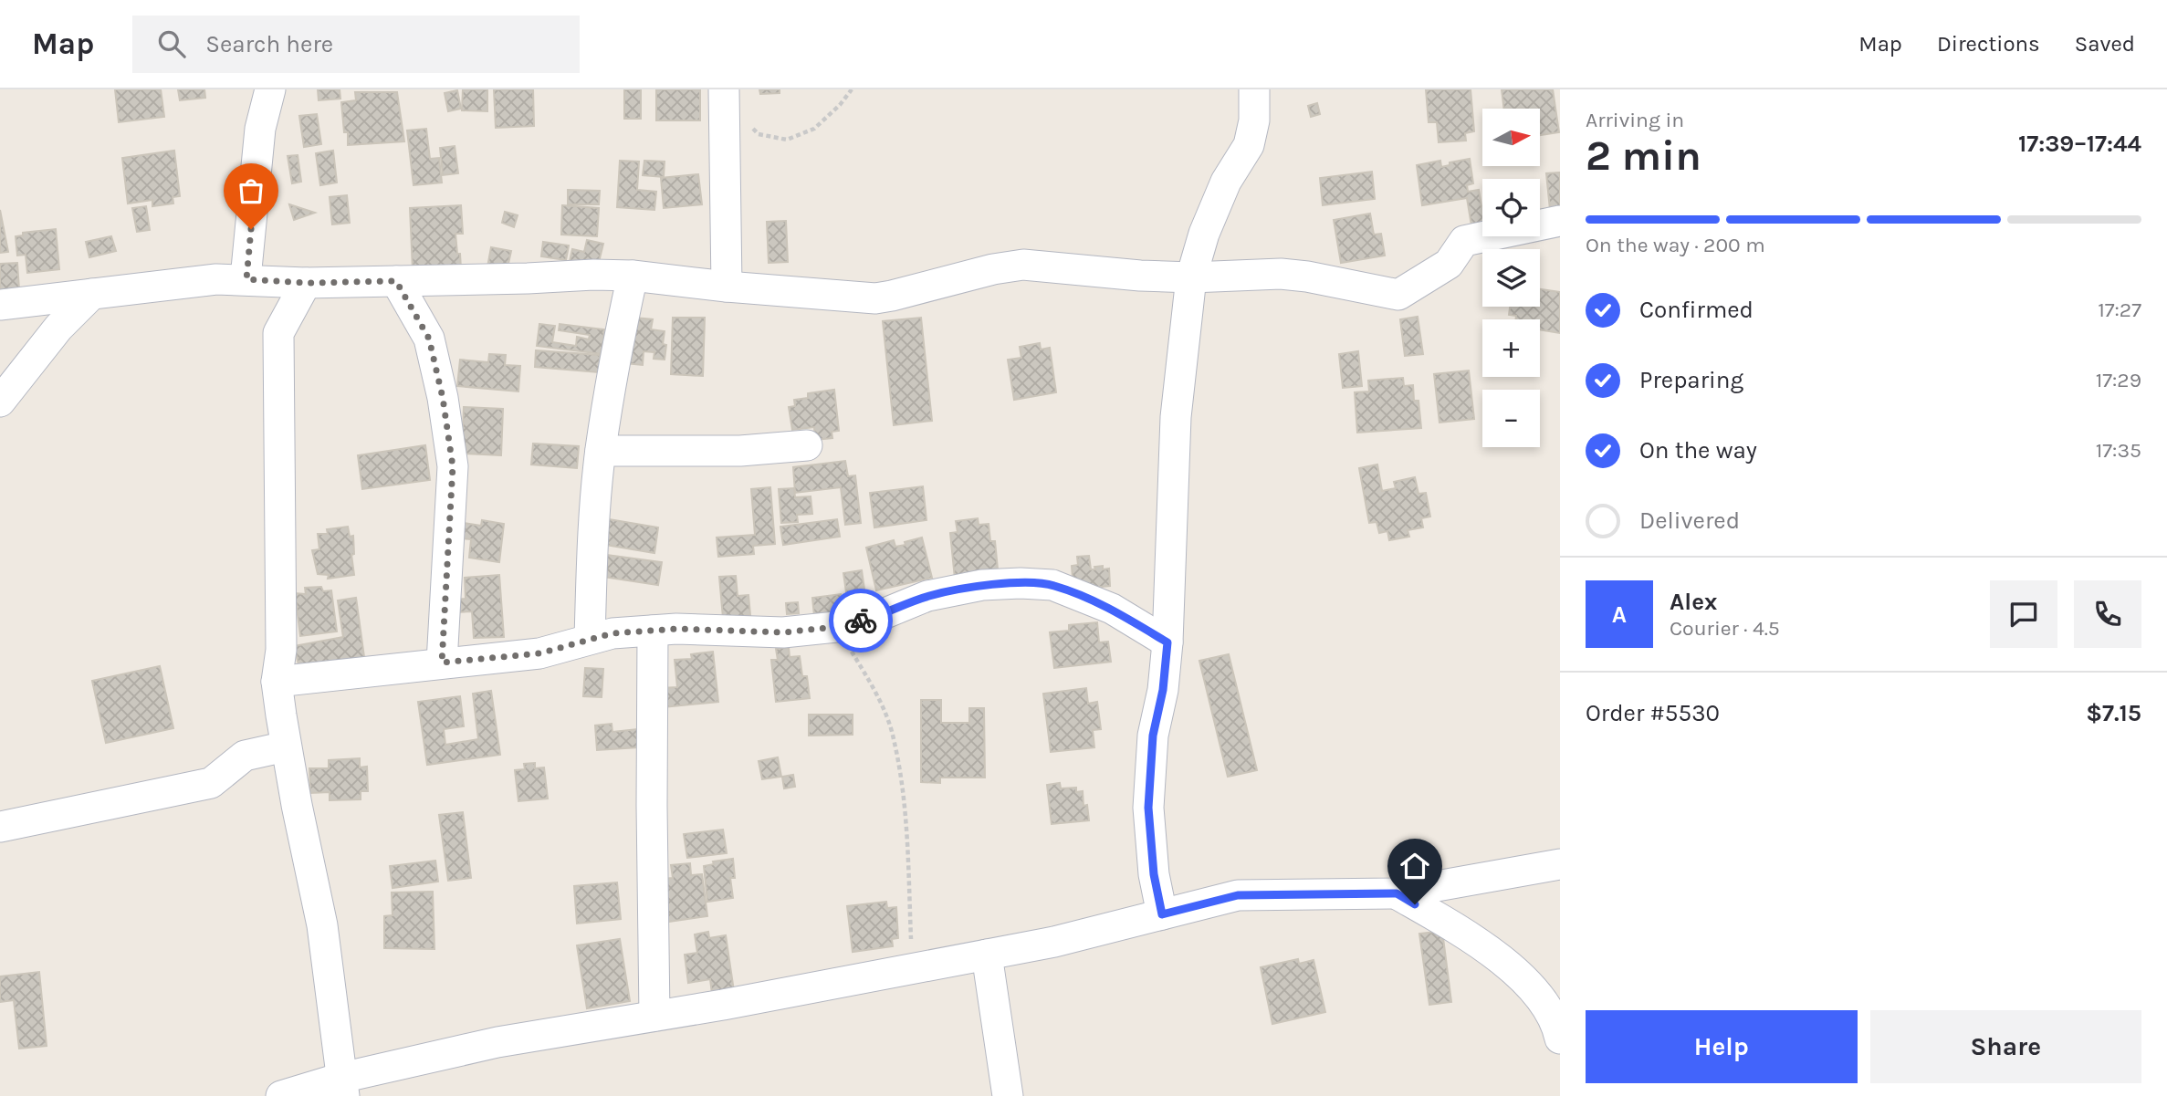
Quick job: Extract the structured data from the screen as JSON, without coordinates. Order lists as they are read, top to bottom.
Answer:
{
  "north": "right",
  "page": {
    "header": "Map",
    "search": "Search here",
    "nav": ["Map", "Directions", "Saved"],
    "heading": ["2 min", "Arriving in", "17:39–17:44"],
    "panel": [
      "Alex",
      "Courier · 4.5",
      "Order #5530",
      "$7.15"
    ],
    "map_buttons": ["+", "−"],
    "bar": "On the way · 200 m",
    "list": [
      ["Confirmed", "17:27"],
      ["Preparing", "17:29"],
      ["On the way", "17:35"],
      "Delivered"
    ],
    "round": "A",
    "buttons": ["Help", "Share"]
  }
}
